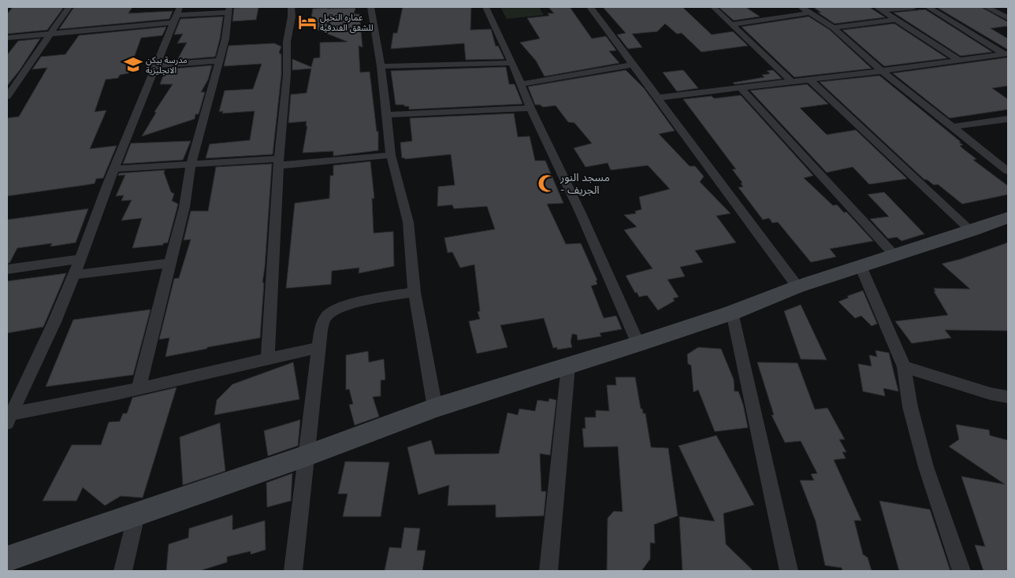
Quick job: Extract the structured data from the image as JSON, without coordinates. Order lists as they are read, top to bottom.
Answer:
{
  "places": {
    "hotel": ["عماره النخيل للشقق الفندقية"],
    "school or university": ["مدرسة بيكن الانجليزية"],
    "mosque": ["مسجد النور - الجريف"]
  }
}
